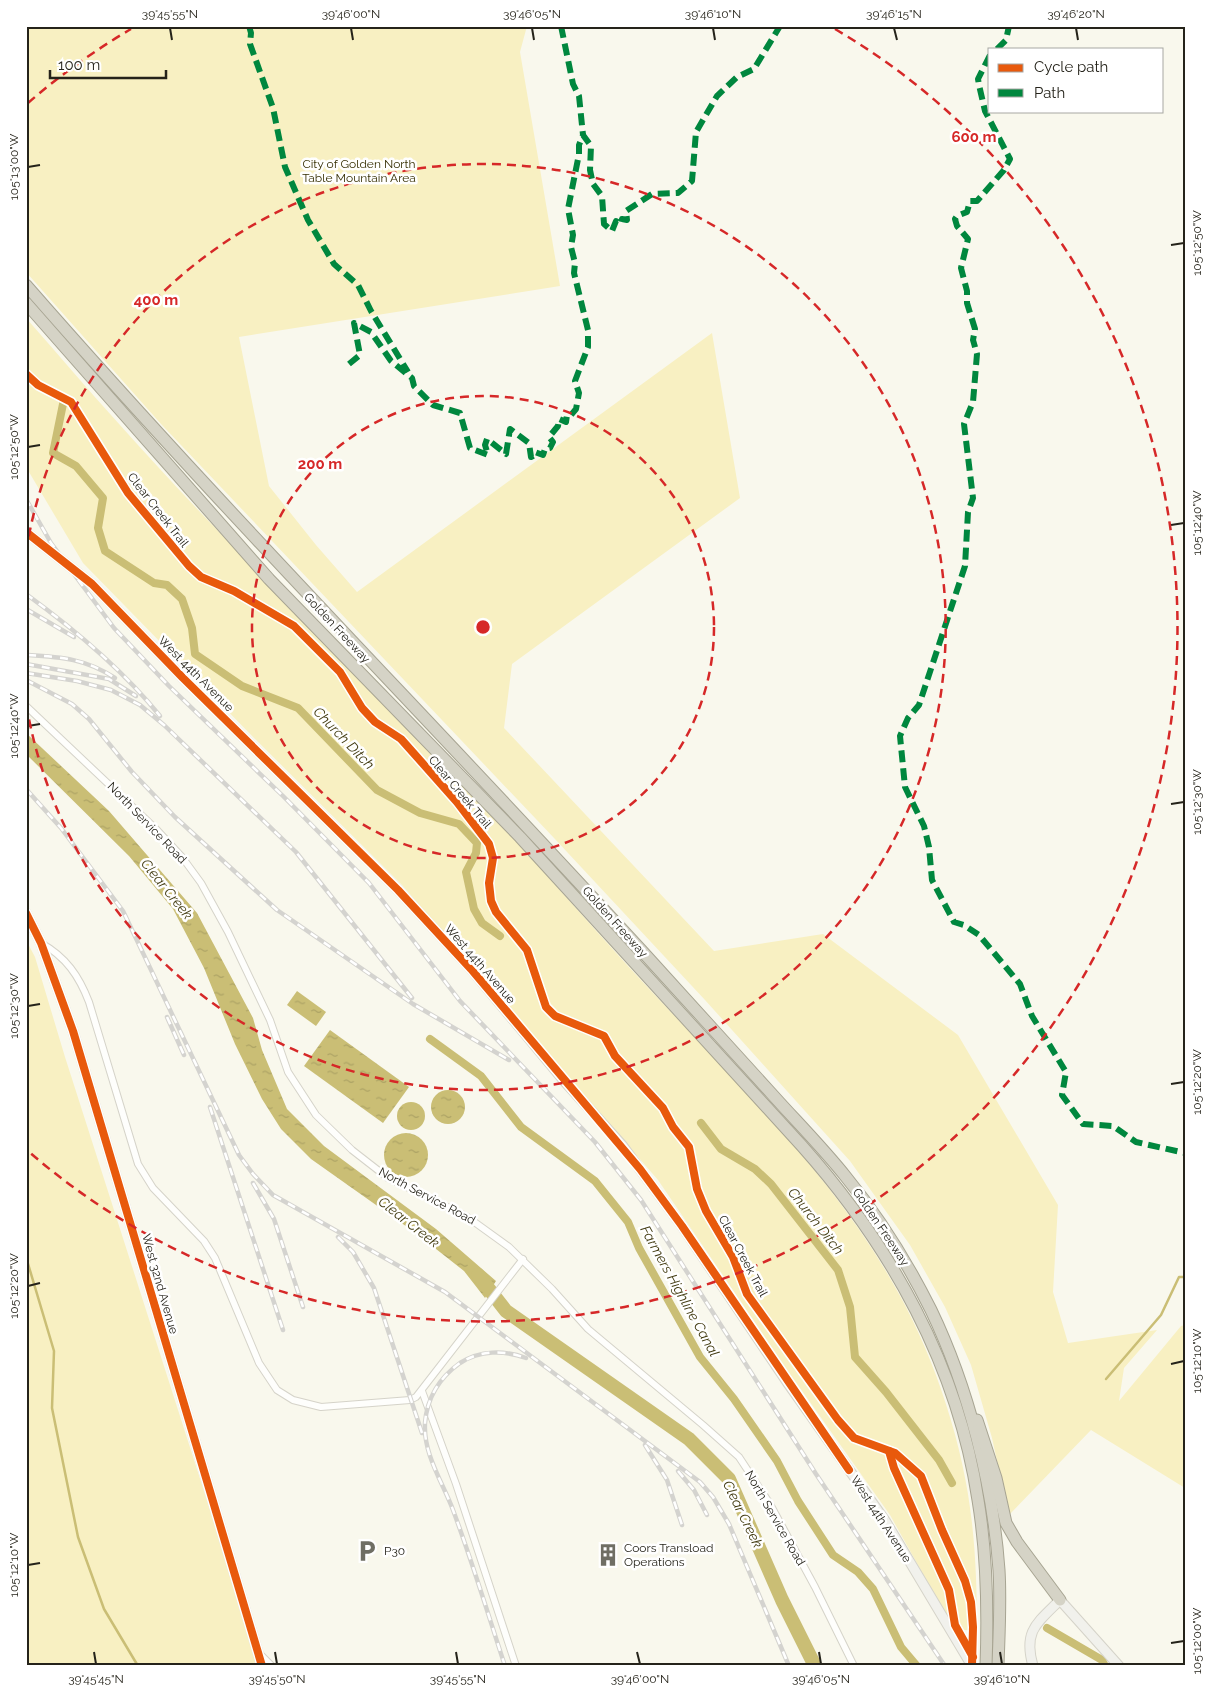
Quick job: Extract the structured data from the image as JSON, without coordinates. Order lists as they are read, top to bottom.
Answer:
{
  "streets": {
    "highway": ["Golden Freeway"],
    "street": ["West 44th Avenue", "North Service Road", "West 32nd Avenue"],
    "cycle path": ["Clear Creek Trail"]
  },
  "water": ["Church Ditch", "Clear Creek", "Farmers Highline Canal"],
  "parks": ["City of Golden North Table Mountain Area"],
  "places": {
    "parking": ["P30"],
    "building": ["Coors Transload Operations"]
  },
  "legend": ["Cycle path", "Path"],
  "scale_bar": "100 m",
  "coordinates": [
    "39°45'55\"N",
    "39°46'00\"N",
    "39°46'05\"N",
    "39°46'10\"N",
    "39°46'15\"N",
    "39°46'20\"N",
    "105°13'00\"W",
    "105°12'50\"W",
    "105°12'40\"W",
    "105°12'30\"W",
    "105°12'20\"W",
    "105°12'10\"W",
    "105°12'00\"W",
    "39°45'45\"N",
    "39°45'50\"N"
  ],
  "rings": ["600 m", "400 m", "200 m"]
}
